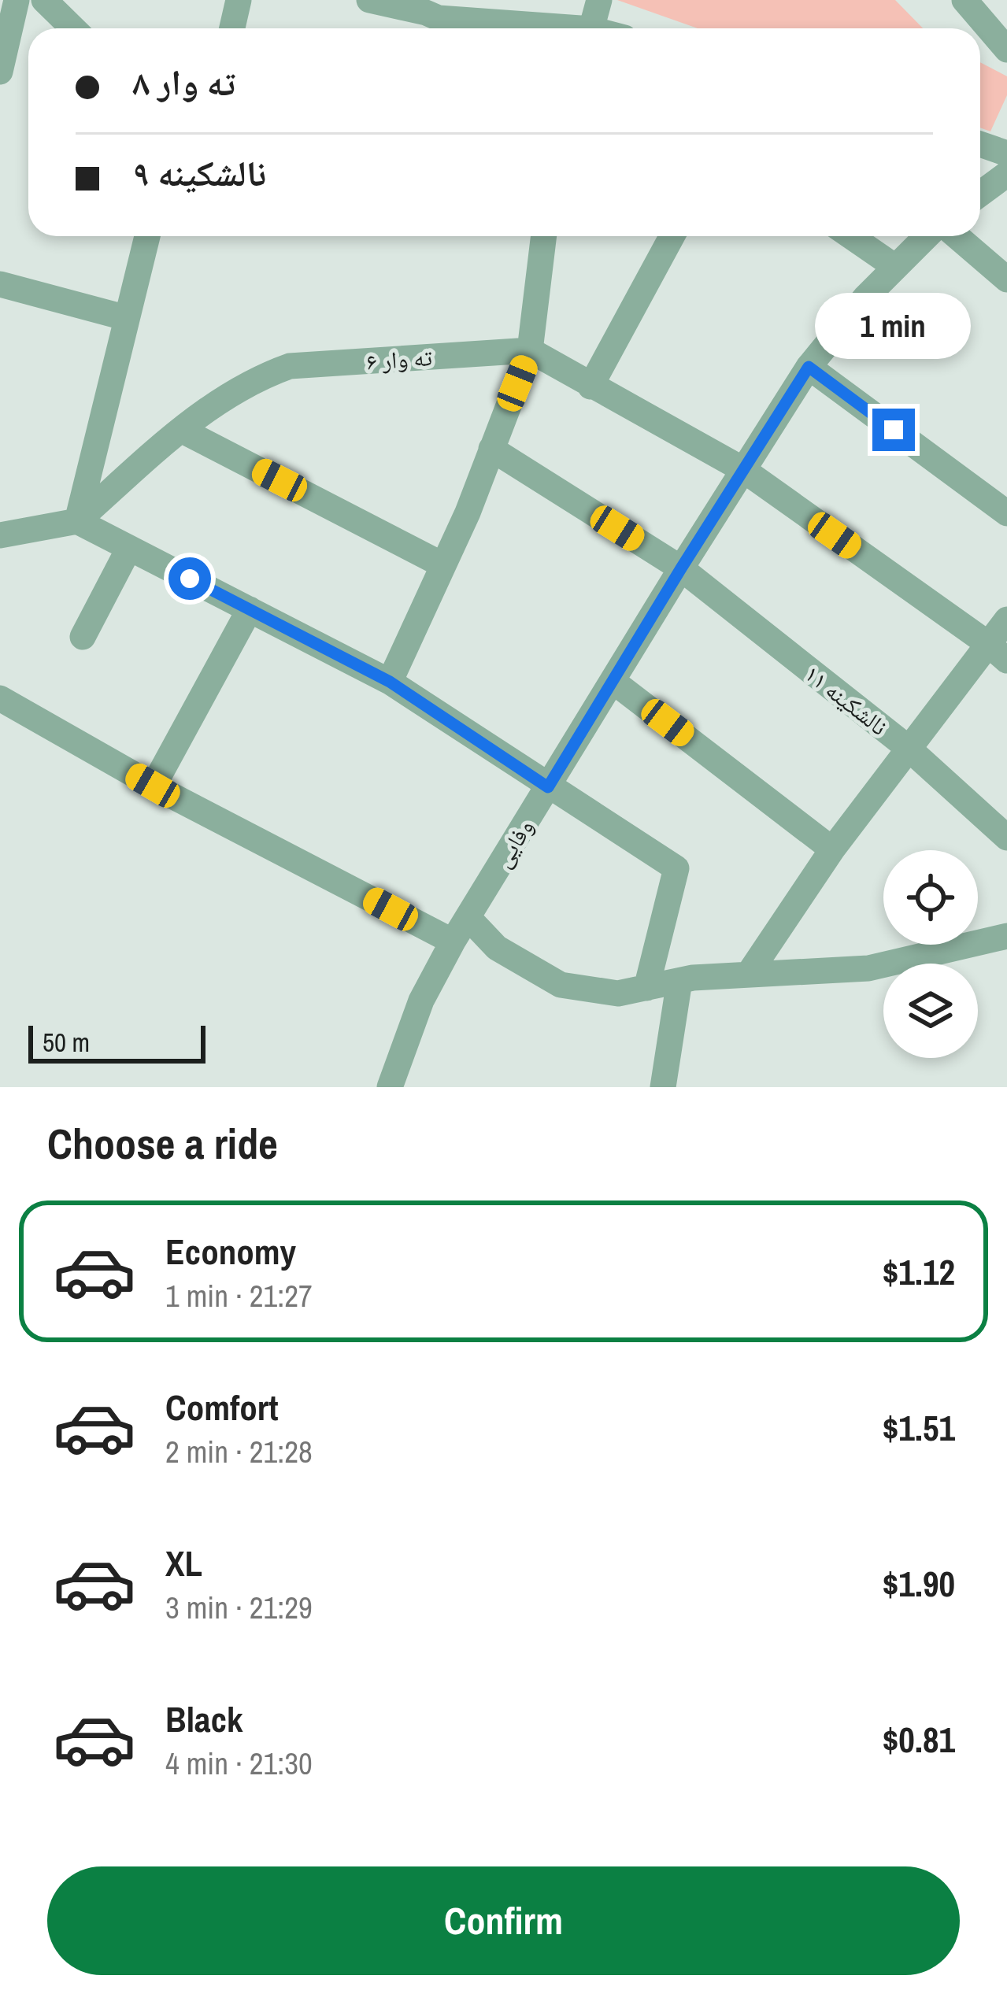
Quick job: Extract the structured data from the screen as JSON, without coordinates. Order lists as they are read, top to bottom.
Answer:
{
  "streets": {
    "street": ["ته وار ۶", "نالشکینه ۱۱", "وفایی"]
  },
  "crossings": [
    ["نالشکینه ۱۱", "وفایی"]
  ],
  "scale_bar": "50 m",
  "page": {
    "banner": ["ته وار ۸", "نالشکینه ۹"],
    "bubble": "1 min",
    "scale": "50 m",
    "heading": "Choose a ride",
    "list": [
      {
        "name": "Economy",
        "note": "1 min · 21:27",
        "value": "$1.12"
      },
      {
        "name": "Comfort",
        "note": "2 min · 21:28",
        "value": "$1.51"
      },
      {
        "name": "XL",
        "note": "3 min · 21:29",
        "value": "$1.90"
      },
      {
        "name": "Black",
        "note": "4 min · 21:30",
        "value": "$0.81"
      }
    ],
    "buttons": "Confirm"
  }
}
